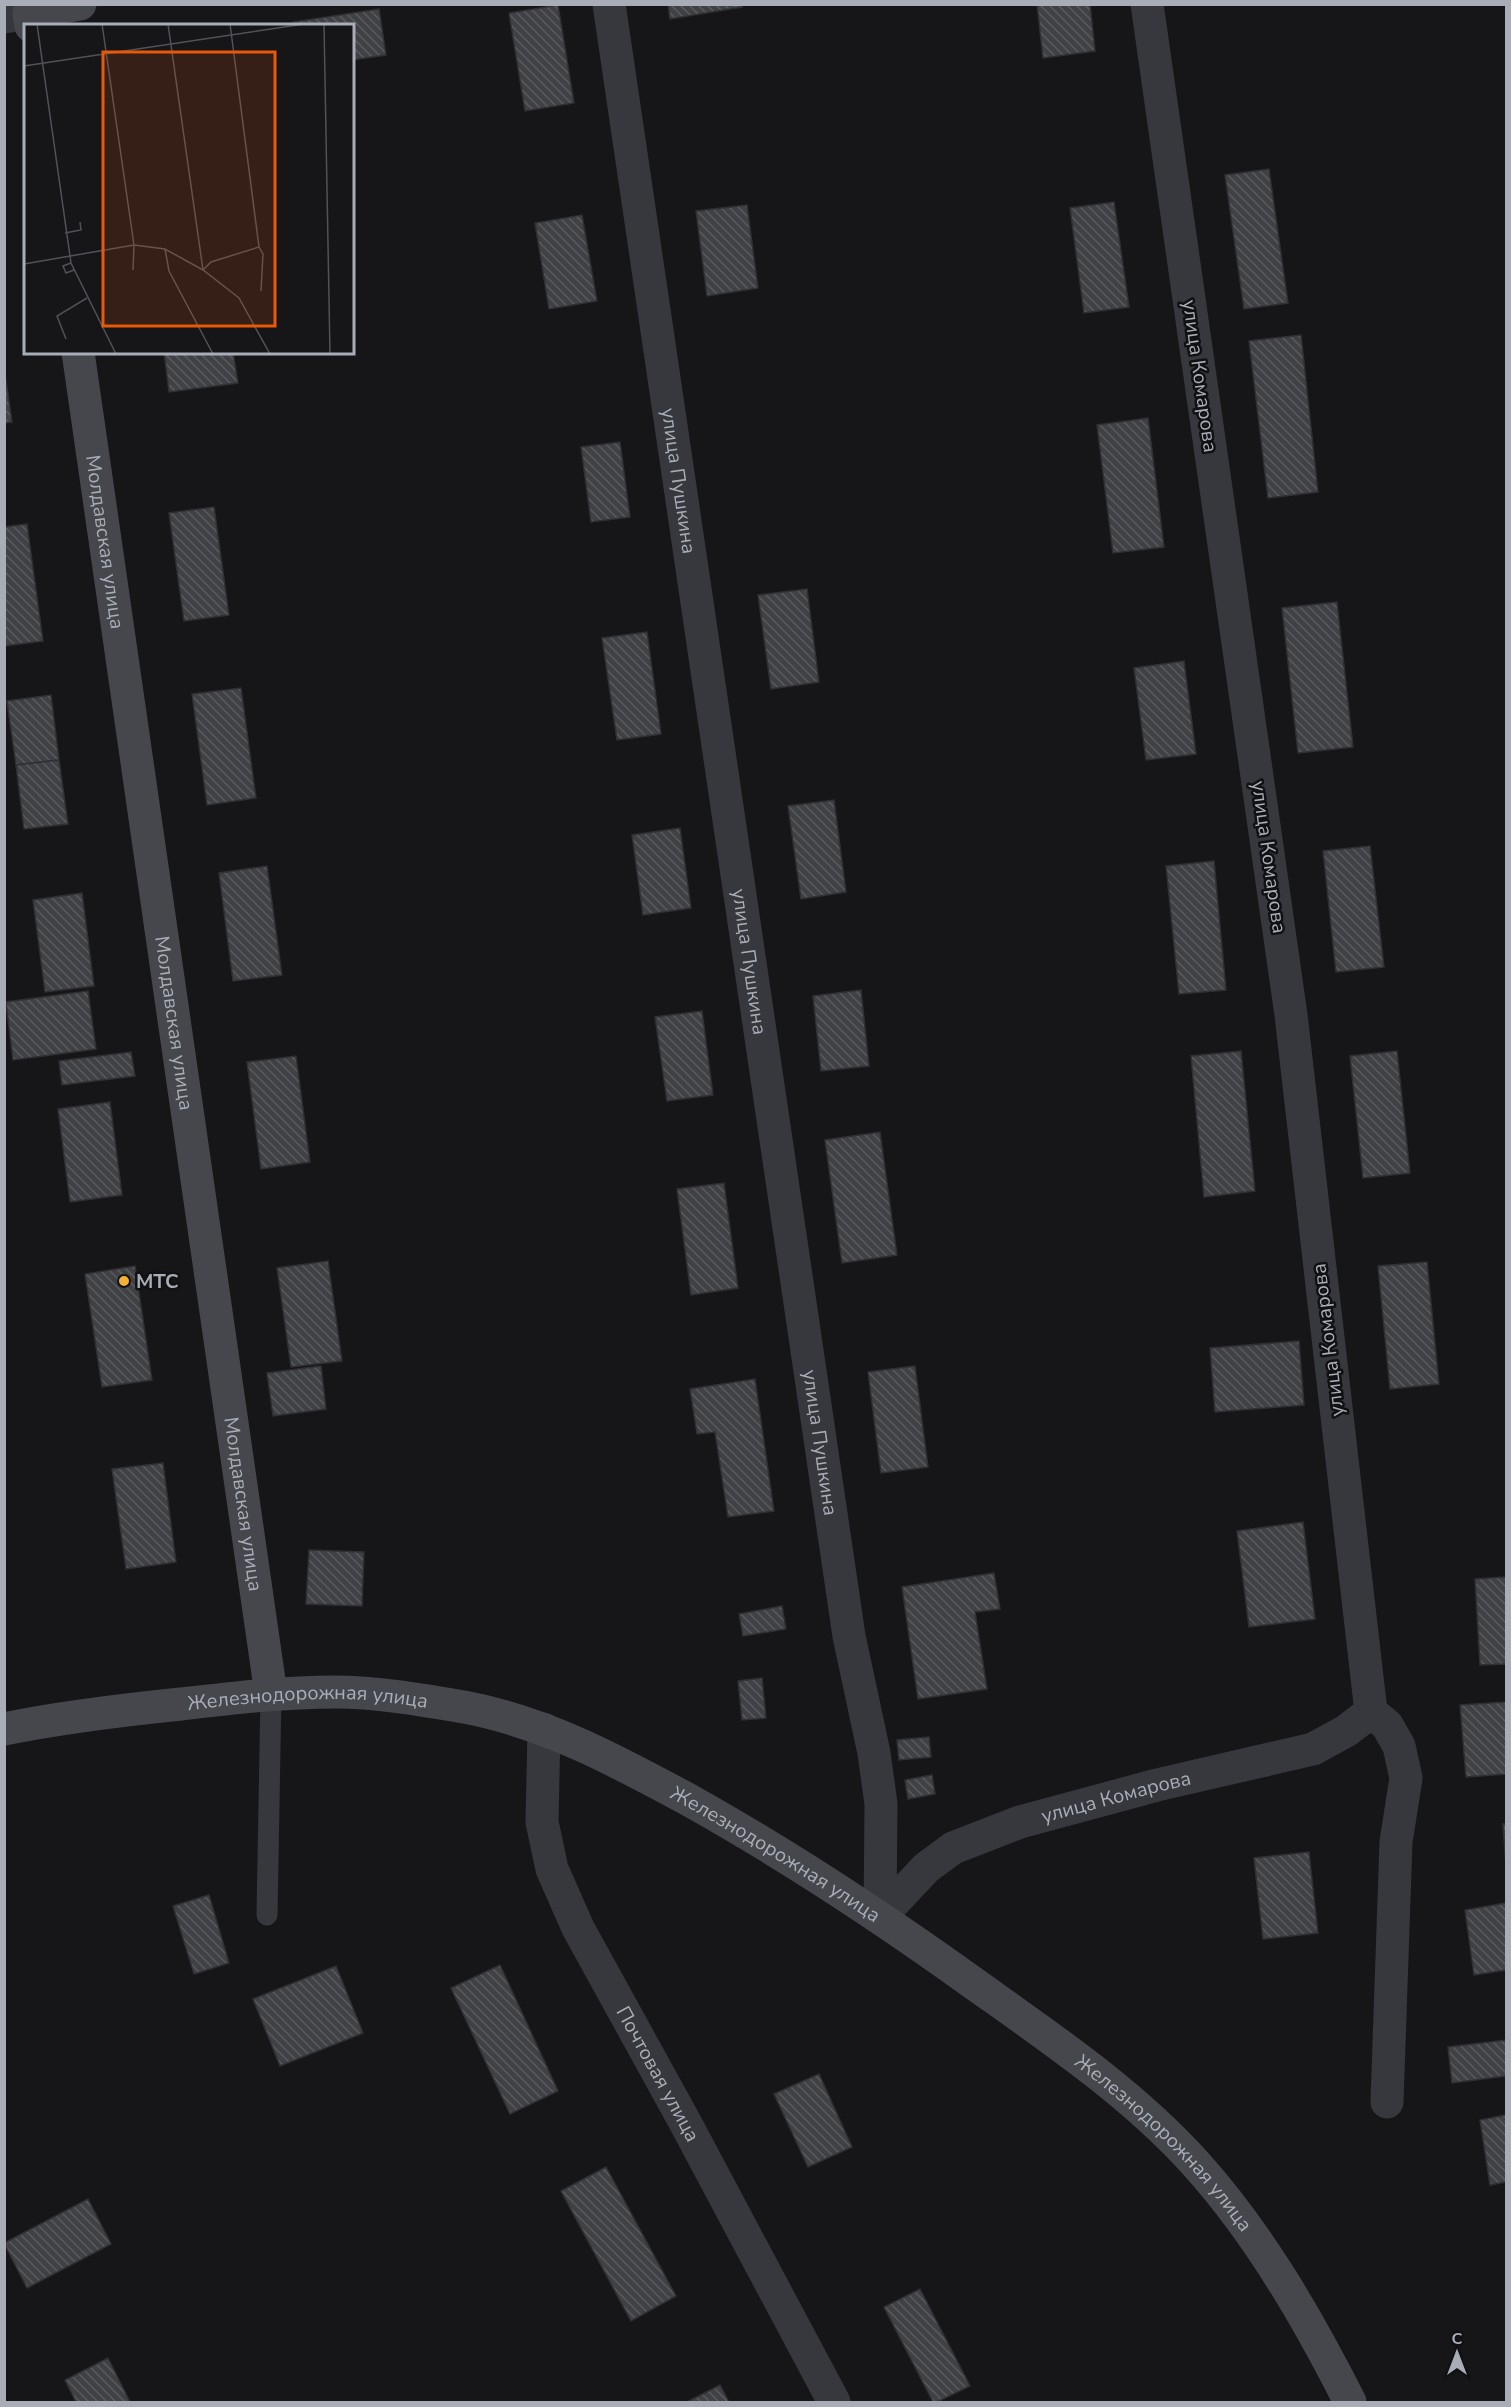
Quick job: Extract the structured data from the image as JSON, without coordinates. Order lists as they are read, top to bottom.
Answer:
{
  "streets": {
    "main road": ["Молдавская улица", "Железнодорожная улица"],
    "street": ["улица Комарова", "улица Пушкина", "Почтовая улица"]
  },
  "crossings": [
    ["улица Комарова", "улица Пушкина"],
    ["улица Комарова", "Железнодорожная улица"],
    ["улица Пушкина", "Железнодорожная улица"],
    ["Молдавская улица", "Железнодорожная улица"],
    ["Железнодорожная улица", "Почтовая улица"]
  ],
  "places": ["МТС"],
  "north": "top"
}
